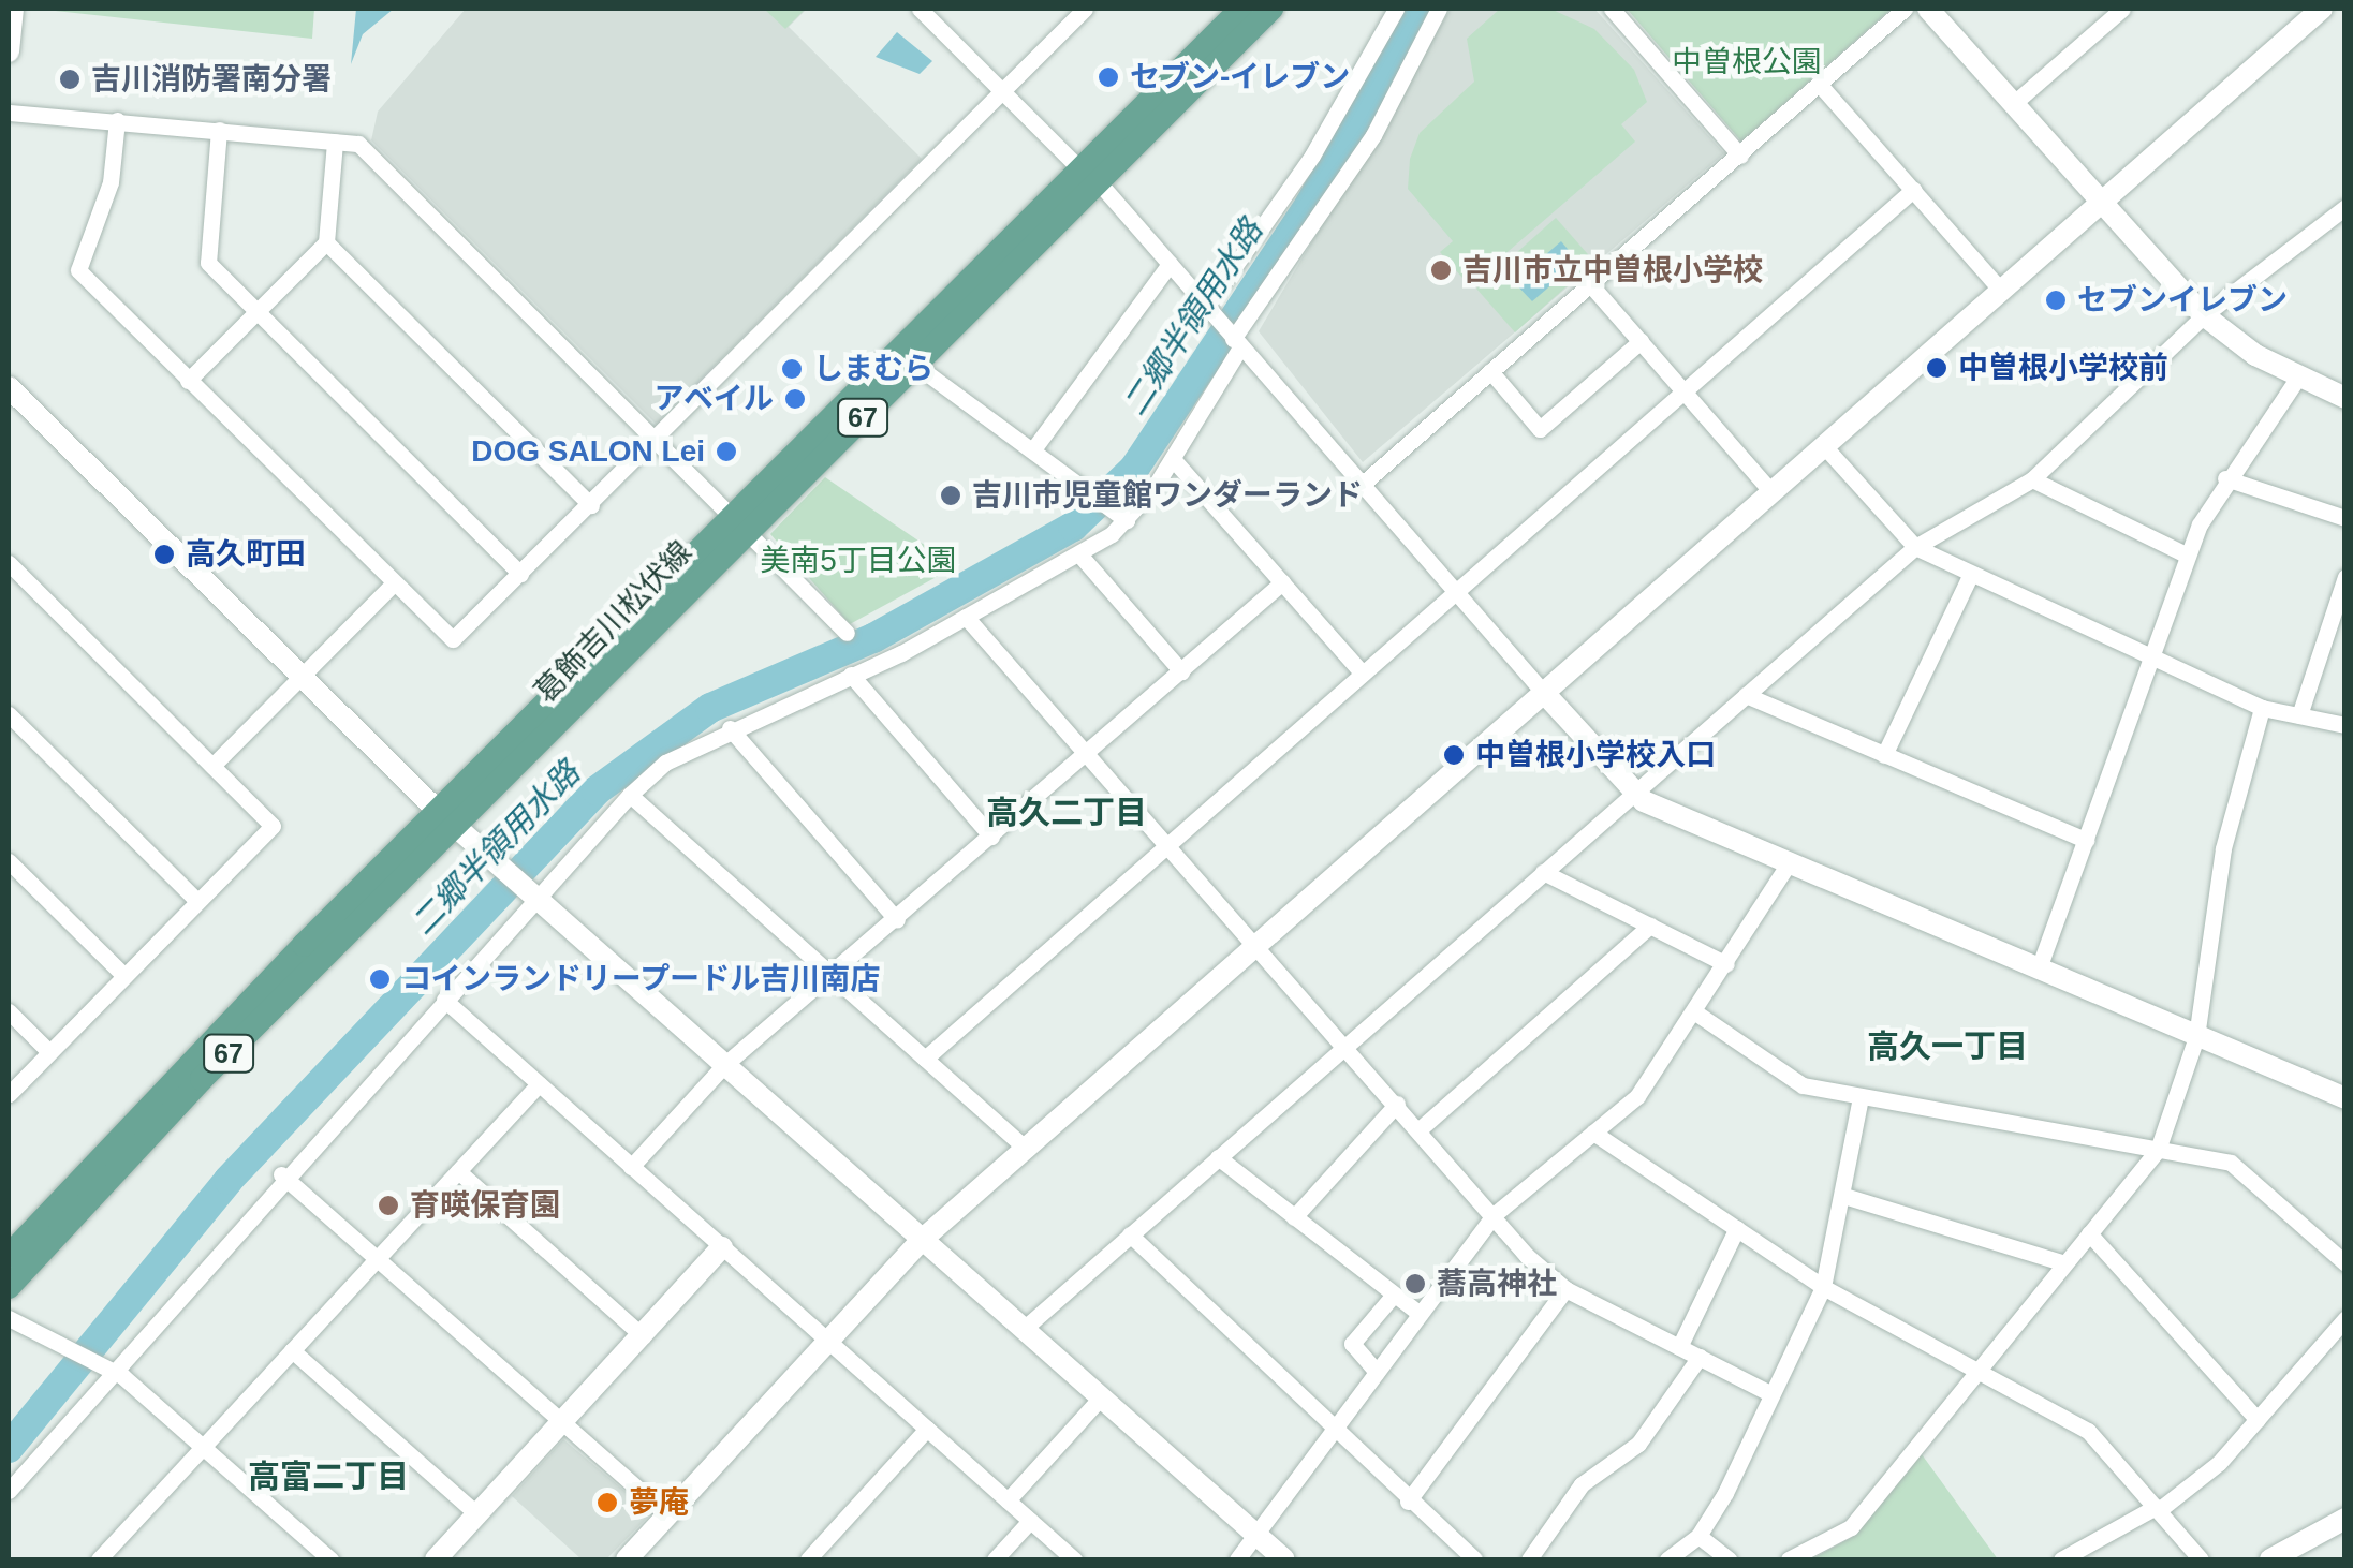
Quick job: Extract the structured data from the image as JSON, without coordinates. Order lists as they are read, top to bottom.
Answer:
{
  "streets": {
    "main road": ["67", "葛飾吉川松伏線"]
  },
  "districts": ["高久二丁目", "高久一丁目", "高富二丁目"],
  "water": ["二郷半領用水路"],
  "parks": ["中曽根公園", "美南5丁目公園"],
  "places": [
    "セブン-イレブン",
    "吉川消防署南分署",
    "吉川市立中曽根小学校",
    "セブンイレブン",
    "中曽根小学校前",
    "しまむら",
    "アベイル",
    "DOG SALON Lei",
    "吉川市児童館ワンダーランド",
    "高久町田",
    "中曽根小学校入口",
    "コインランドリープードル吉川南店",
    "育暎保育園",
    "蕎高神社",
    "夢庵"
  ]
}
